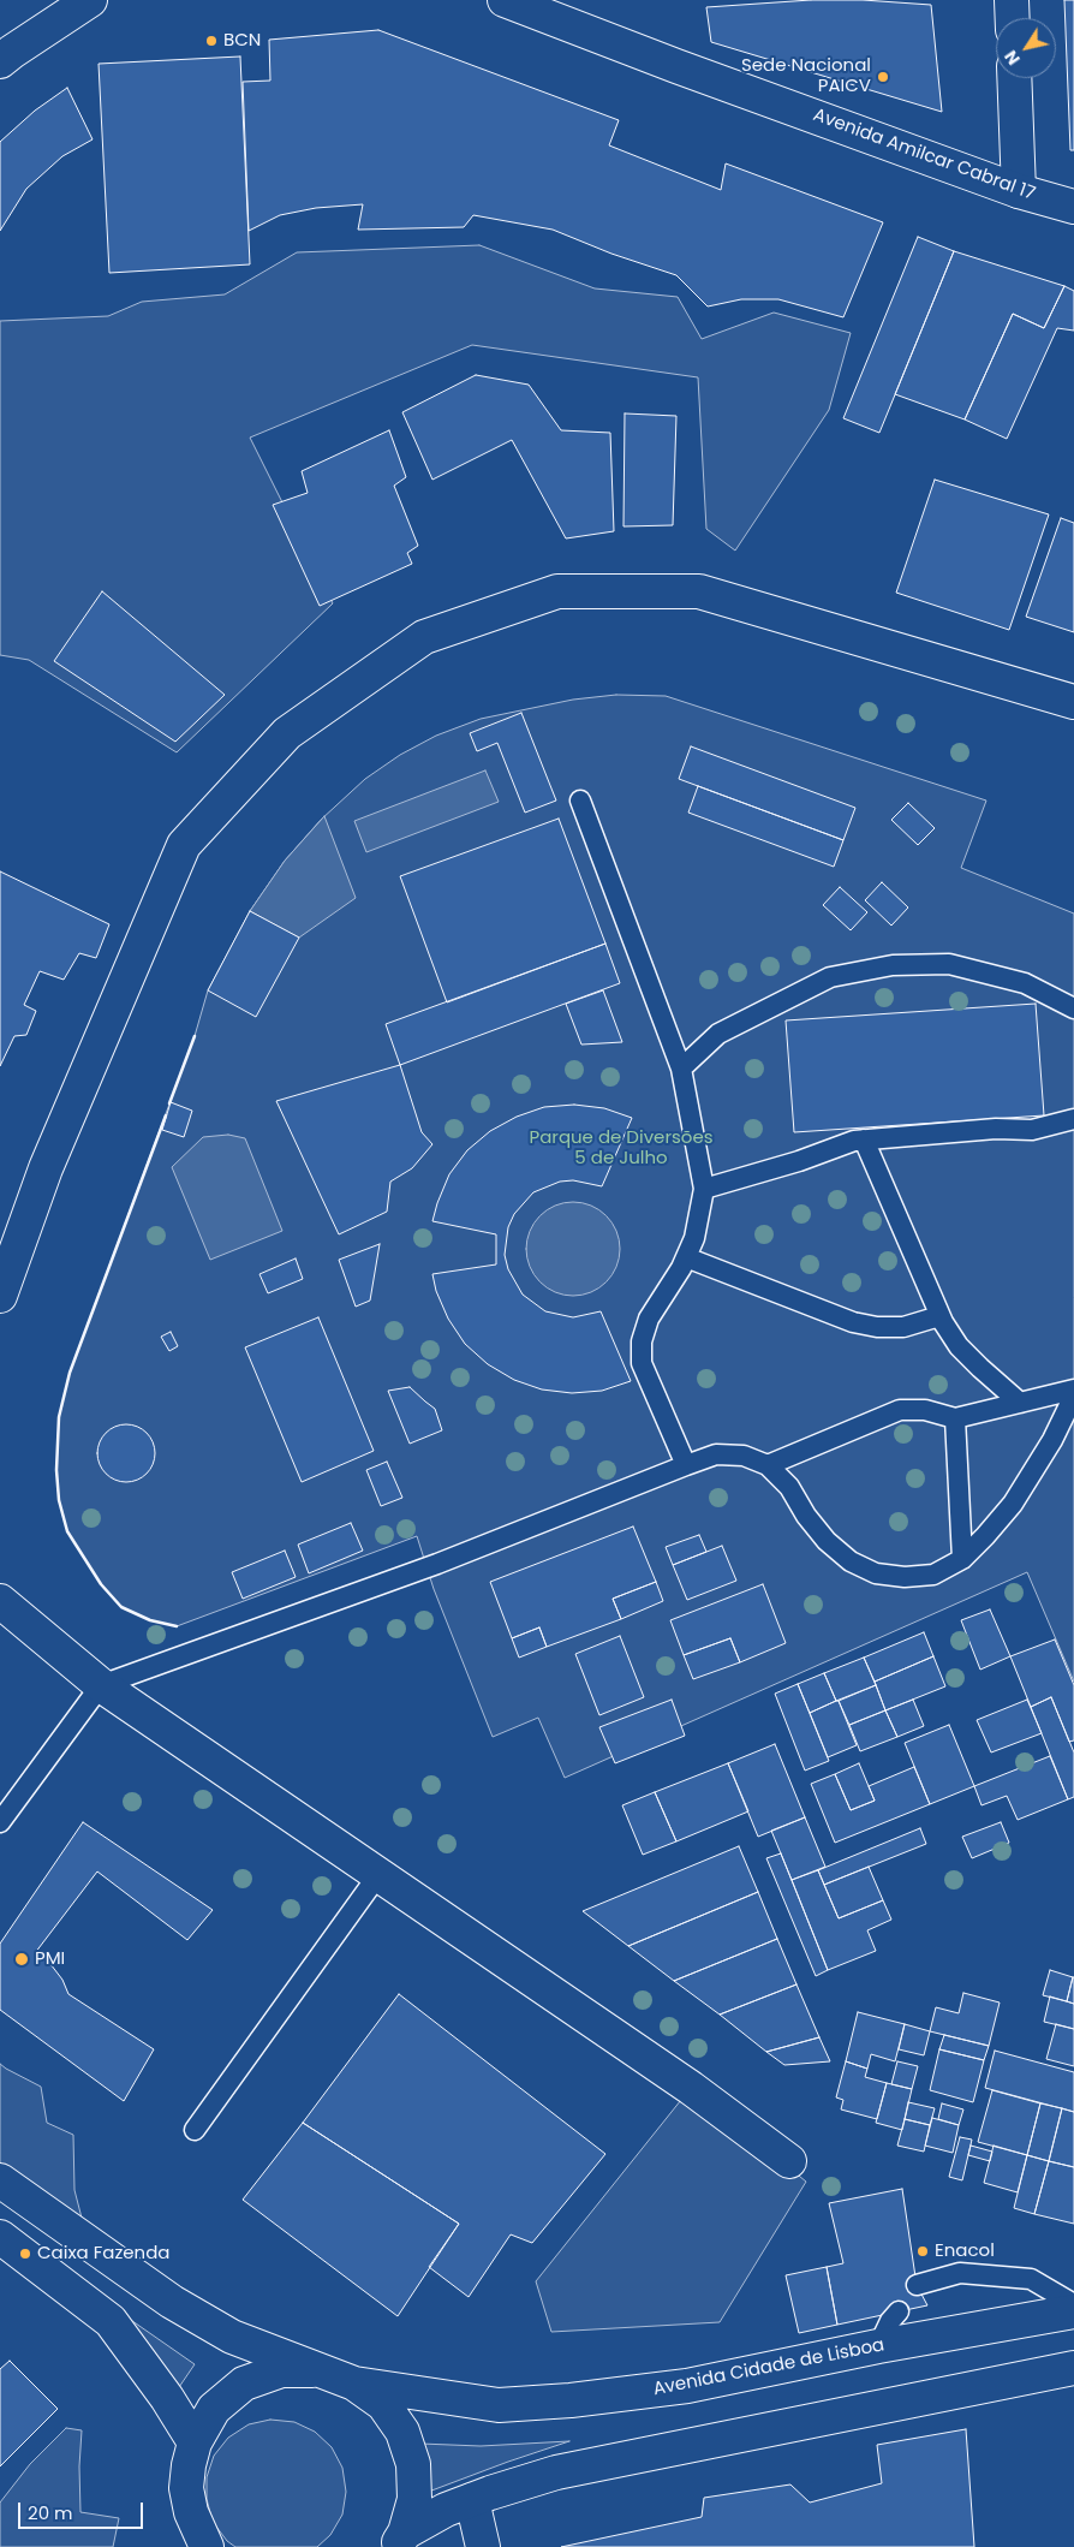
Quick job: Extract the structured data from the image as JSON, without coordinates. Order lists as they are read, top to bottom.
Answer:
{
  "streets": {
    "street": ["Avenida Amilcar Cabral 17", "Avenida Cidade de Lisboa"]
  },
  "parks": ["Parque de Diversões 5 de Julho"],
  "places": [
    "BCN",
    "Sede Nacional PAICV",
    "PMI",
    "Enacol",
    "Caixa Fazenda"
  ],
  "scale_bar": "20 m",
  "north": "bottom left"
}
